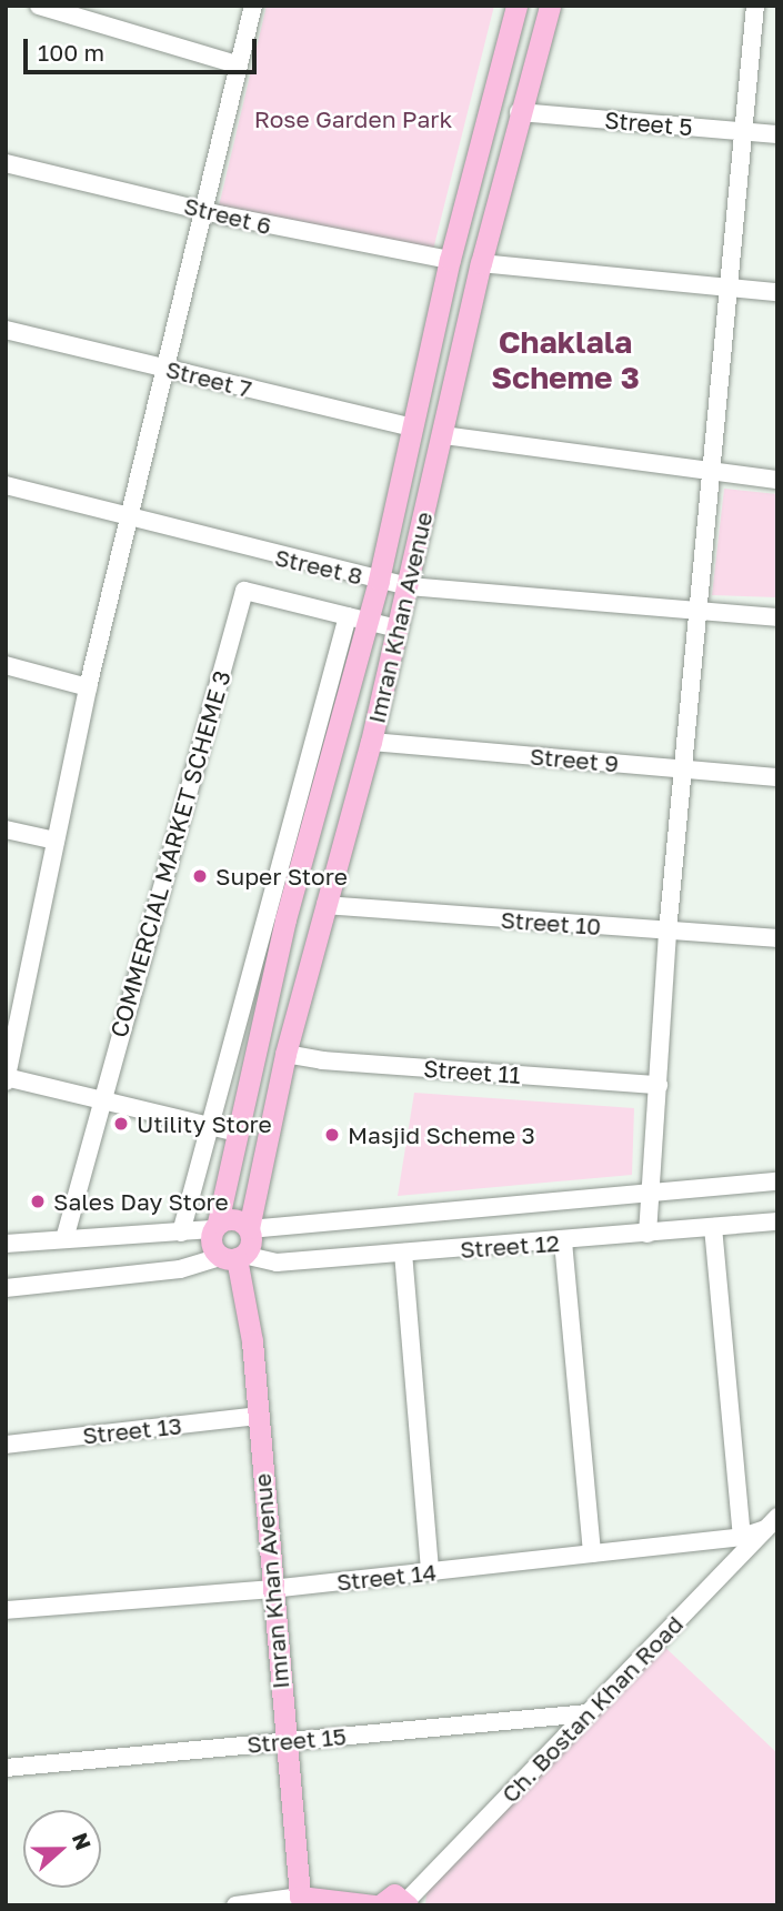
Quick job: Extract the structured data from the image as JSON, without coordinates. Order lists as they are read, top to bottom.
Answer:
{
  "streets": {
    "main road": ["Imran Khan Avenue"],
    "street": [
      "Street 5",
      "Street 6",
      "Street 7",
      "Street 8",
      "Street 9",
      "COMMERCIAL MARKET SCHEME 3",
      "Street 10",
      "Street 11",
      "Street 12",
      "Street 13",
      "Street 14",
      "Ch. Bostan Khan Road",
      "Street 15"
    ]
  },
  "crossings": [
    ["Street 5", "Imran Khan Avenue"],
    ["Street 6", "Imran Khan Avenue"],
    ["Street 7", "Imran Khan Avenue"],
    ["Street 8", "Imran Khan Avenue"],
    ["Imran Khan Avenue", "Street 9"],
    ["Imran Khan Avenue", "COMMERCIAL MARKET SCHEME 3"],
    ["Imran Khan Avenue", "Street 10"],
    ["Imran Khan Avenue", "Street 11"],
    ["Imran Khan Avenue", "Street 12"],
    ["Imran Khan Avenue", "Street 13"],
    ["Imran Khan Avenue", "Street 14"],
    ["Imran Khan Avenue", "Street 15"],
    ["Street 14", "Ch. Bostan Khan Road"],
    ["Ch. Bostan Khan Road", "Street 15"]
  ],
  "districts": ["Chaklala Scheme 3"],
  "parks": ["Rose Garden Park"],
  "places": [
    "Super Store",
    "Utility Store",
    "Masjid Scheme 3",
    "Sales Day Store"
  ],
  "scale_bar": "100 m",
  "north": "right"
}
